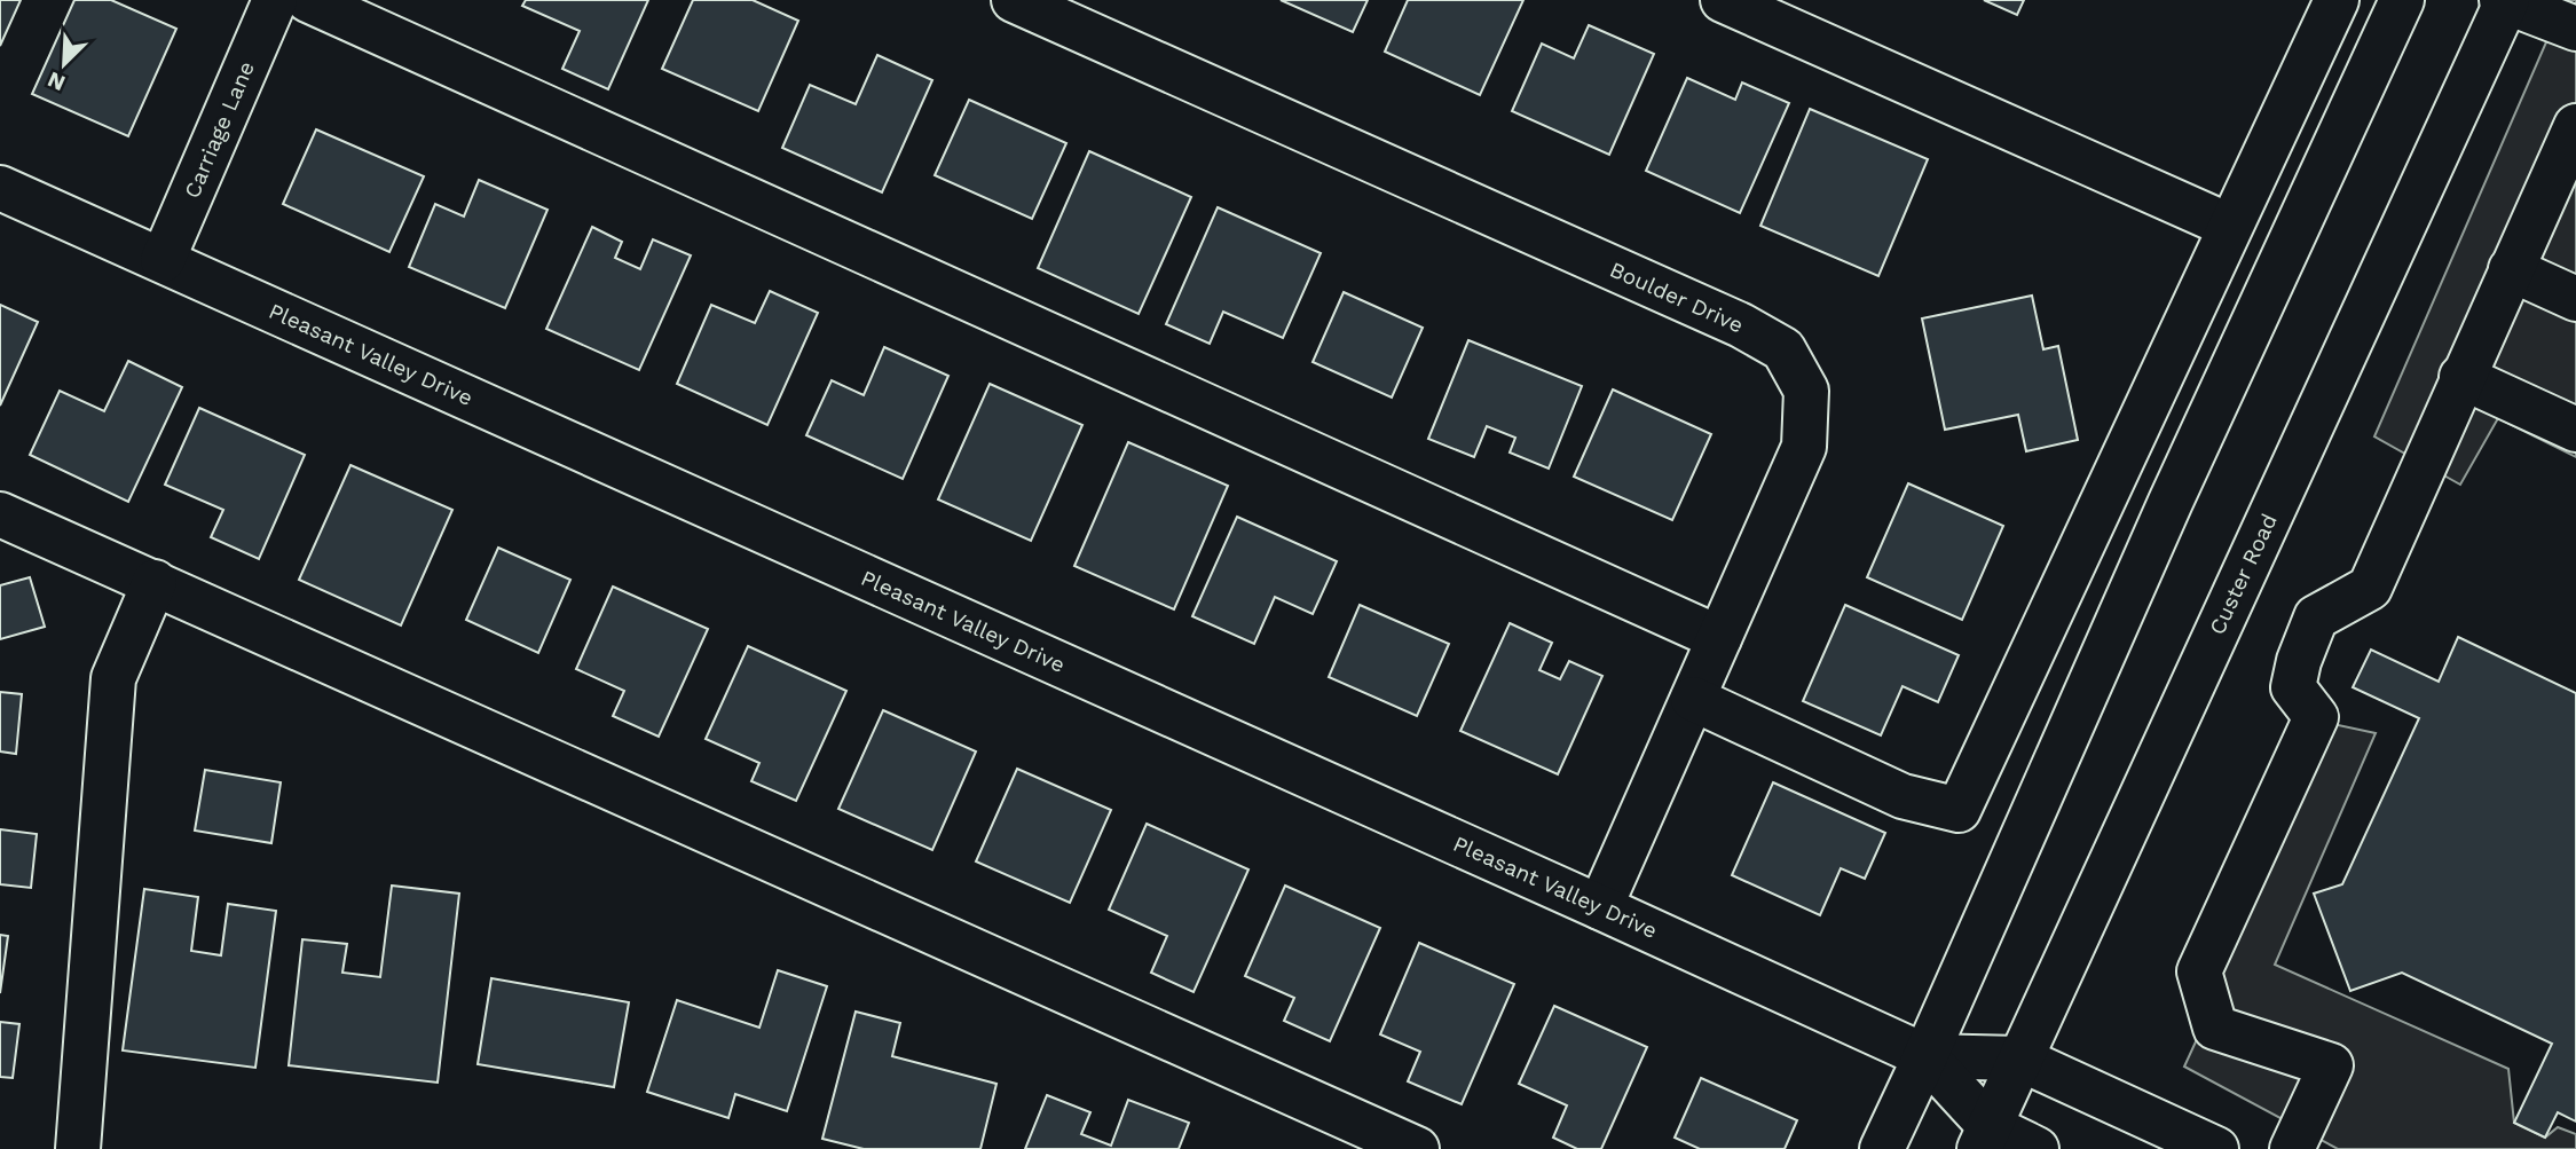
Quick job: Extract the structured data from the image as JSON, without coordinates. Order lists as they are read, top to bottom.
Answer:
{
  "streets": {
    "street": [
      "Carriage Lane",
      "Boulder Drive",
      "Pleasant Valley Drive",
      "Custer Road"
    ]
  },
  "crossings": [
    ["Carriage Lane", "Pleasant Valley Drive"],
    ["Boulder Drive", "Pleasant Valley Drive"],
    ["Pleasant Valley Drive", "Custer Road"]
  ],
  "north": "bottom left"
}
